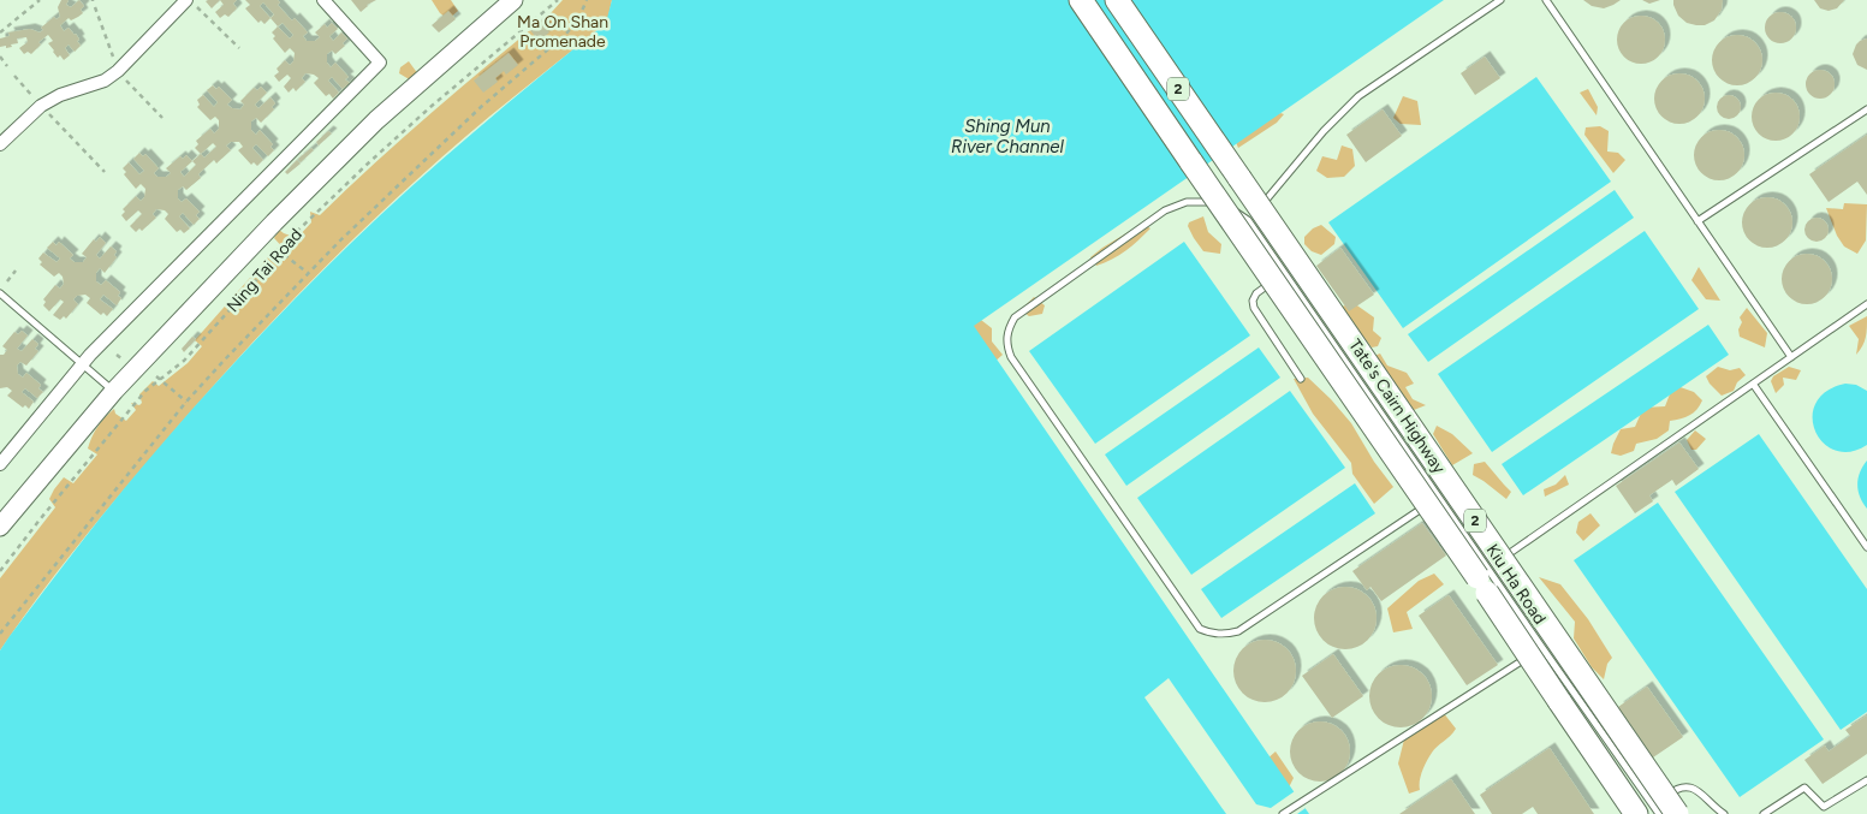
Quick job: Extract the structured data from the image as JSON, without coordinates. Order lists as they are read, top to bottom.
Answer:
{
  "streets": {
    "highway": ["2", "Tate's Cairn Highway"],
    "street": ["Ning Tai Road"],
    "lane": ["Kiu Ha Road"]
  },
  "crossings": [
    ["Tate's Cairn Highway", "Kiu Ha Road"]
  ],
  "water": ["Shing Mun River Channel"],
  "parks": ["Ma On Shan Promenade"]
}
